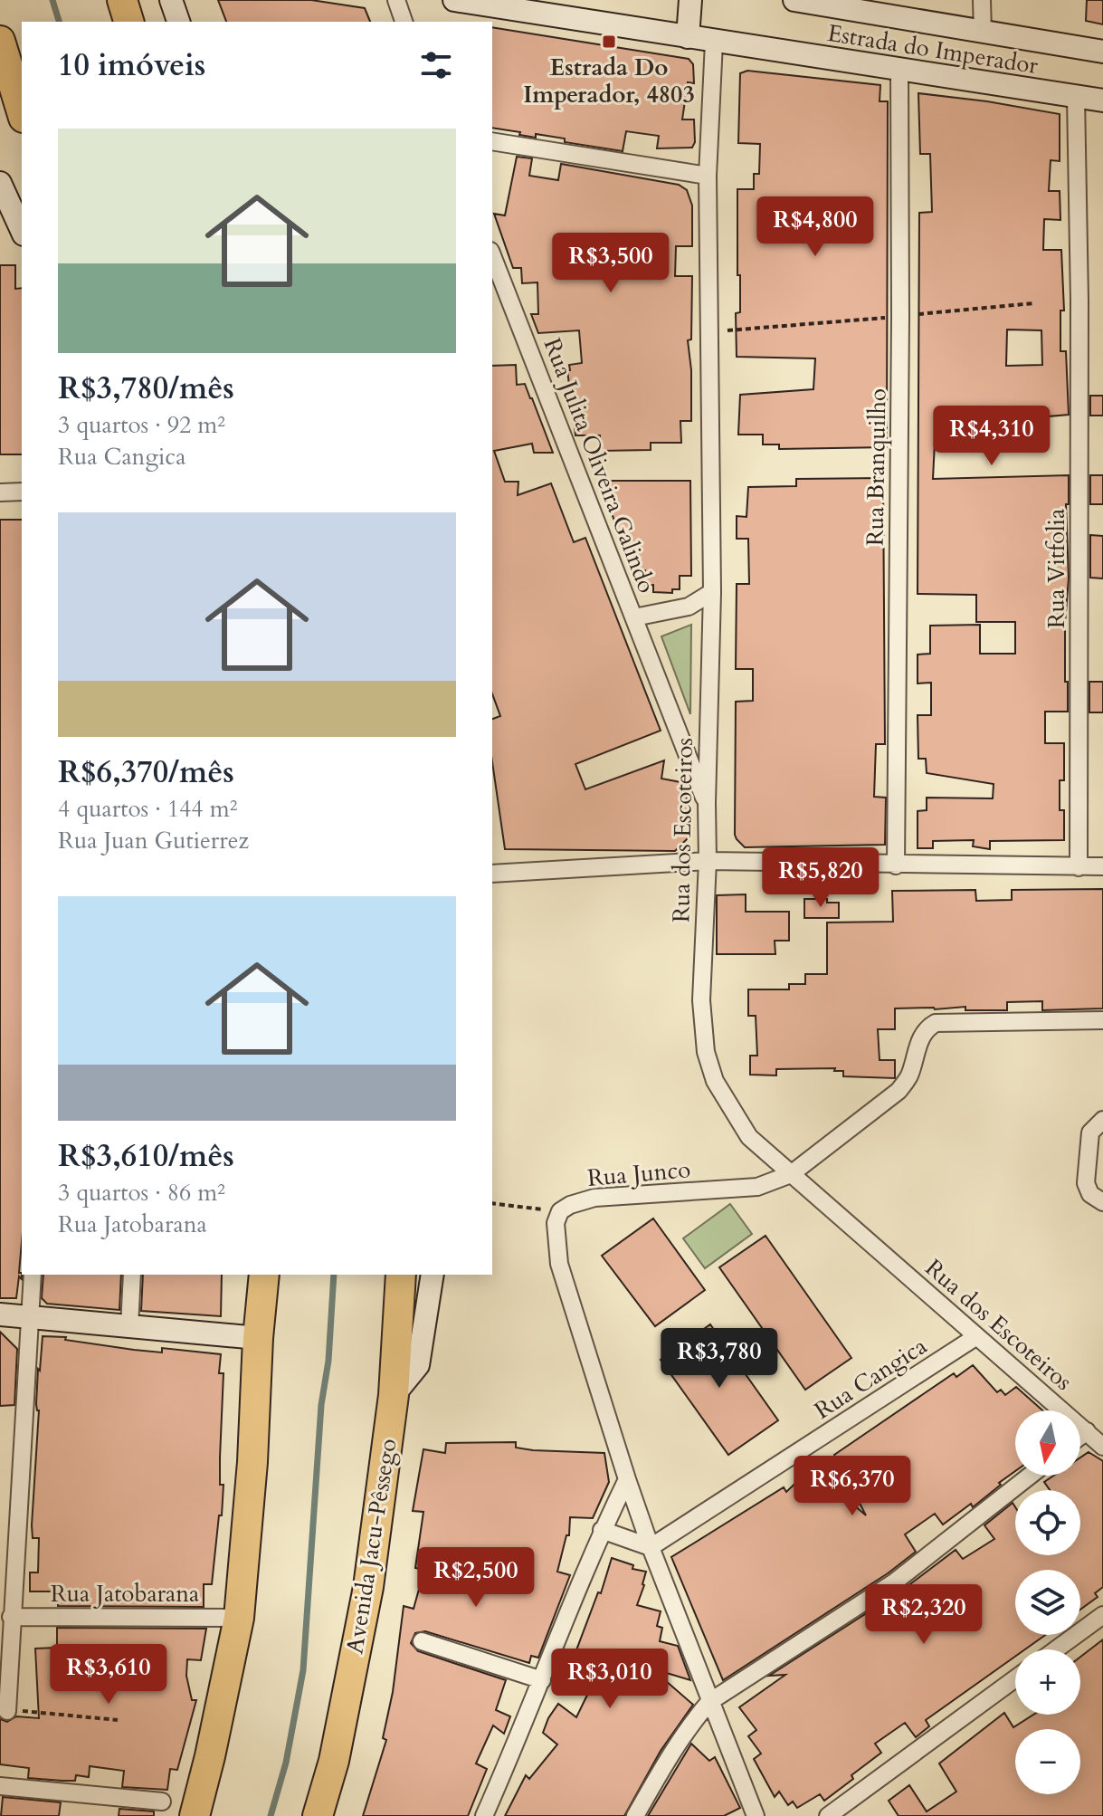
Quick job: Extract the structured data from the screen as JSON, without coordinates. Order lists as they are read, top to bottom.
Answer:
{
  "streets": {
    "highway": ["Avenida Jacu-Pêssego"],
    "main road": ["Estrada do Imperador"],
    "street": [
      "Rua Julita Oliveira Galindo",
      "Rua Branquilho",
      "Rua Vitfolia",
      "Rua dos Escoteiros",
      "Rua Junco",
      "Rua Cangica",
      "Rua Jatobarana"
    ]
  },
  "crossings": [
    ["Estrada do Imperador", "Rua Branquilho"],
    ["Estrada do Imperador", "Rua Vitfolia"],
    ["Estrada do Imperador", "Rua dos Escoteiros"],
    ["Rua Julita Oliveira Galindo", "Rua dos Escoteiros"],
    ["Rua dos Escoteiros", "Rua Junco"],
    ["Rua dos Escoteiros", "Rua Cangica"]
  ],
  "places": {
    "transit": ["Estrada Do Imperador, 4803"]
  },
  "north": "bottom",
  "page": {
    "heading": "10 imóveis",
    "list": [
      {
        "name": "R$3,780/mês",
        "note": "3 quartos · 92 m² · Rua Cangica"
      },
      {
        "name": "R$6,370/mês",
        "note": "4 quartos · 144 m² · Rua Juan Gutierrez"
      },
      {
        "name": "R$3,610/mês",
        "note": "3 quartos · 86 m² · Rua Jatobarana"
      }
    ],
    "price": [
      "R$4,800",
      "R$3,500",
      "R$4,310",
      "R$5,820",
      "R$3,780",
      "R$6,370",
      "R$2,500",
      "R$2,320",
      "R$3,610",
      "R$3,010"
    ],
    "map_buttons": ["+", "−"]
  }
}
